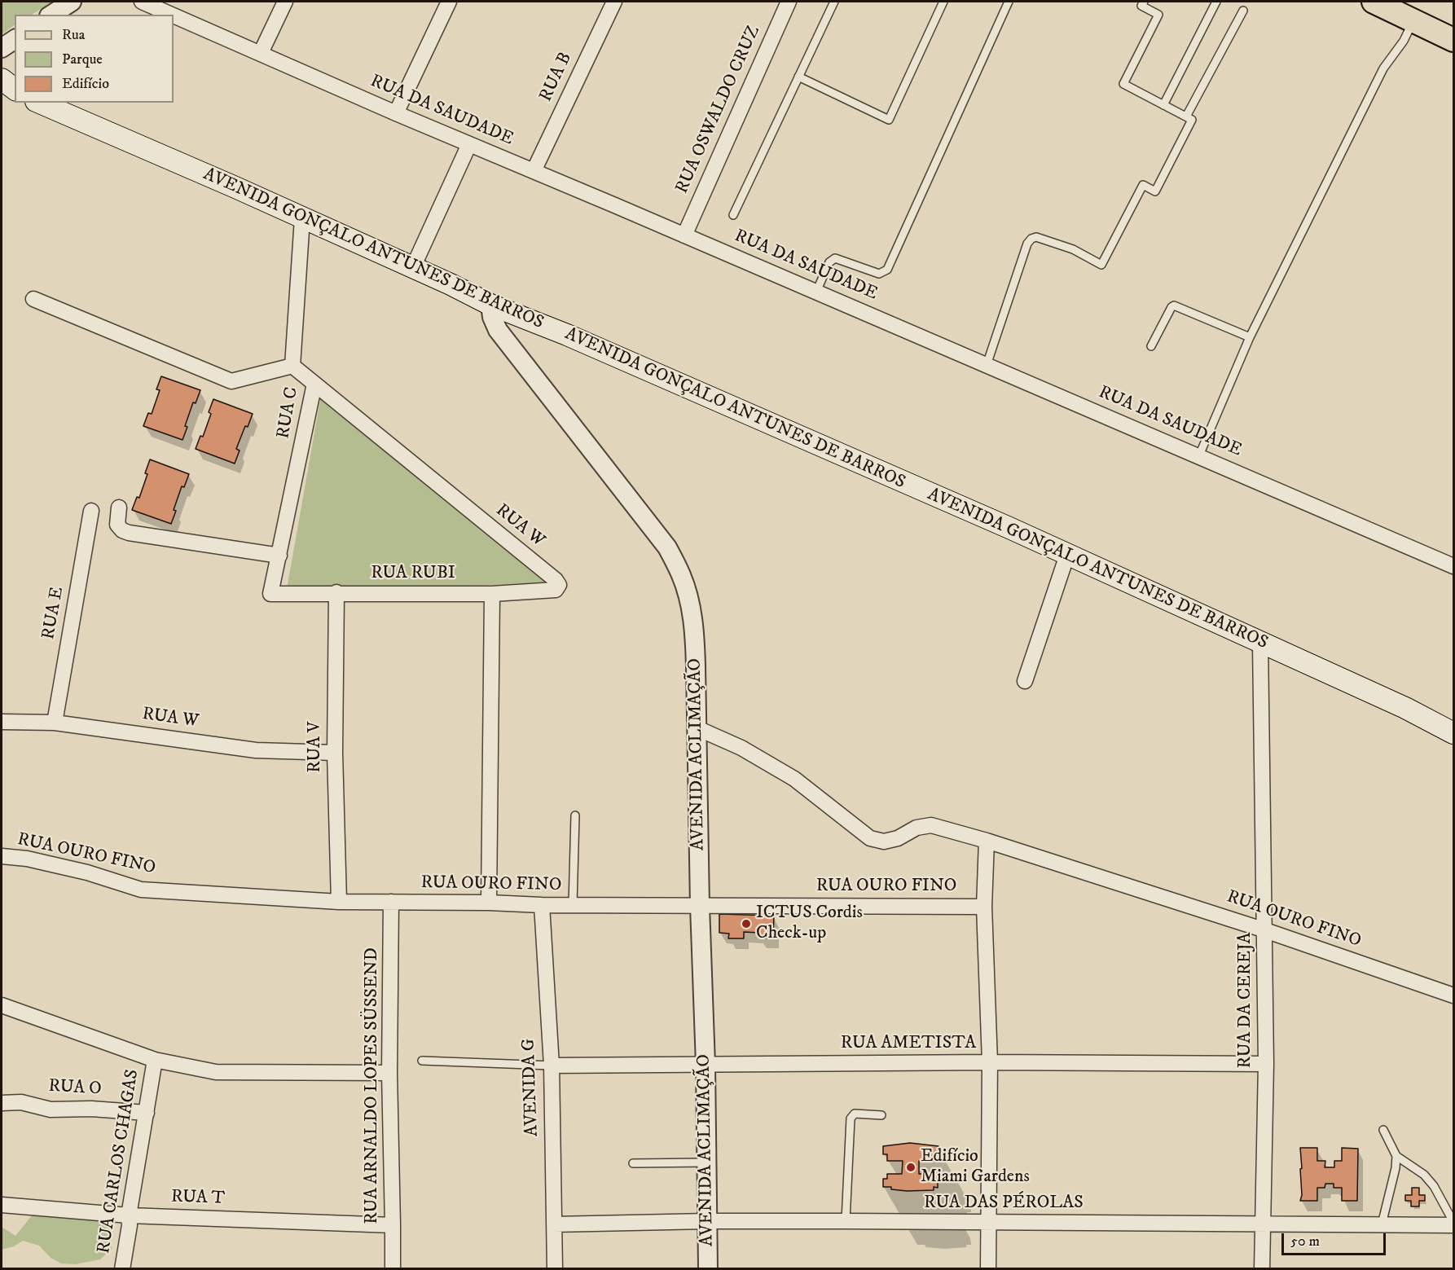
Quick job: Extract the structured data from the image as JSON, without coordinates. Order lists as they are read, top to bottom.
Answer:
{
  "streets": {
    "main road": ["AVENIDA GONÇALO ANTUNES DE BARROS"],
    "street": [
      "RUA B",
      "RUA OSWALDO CRUZ",
      "RUA DA SAUDADE",
      "RUA C",
      "RUA W",
      "RUA RUBI",
      "RUA E",
      "RUA V",
      "AVENIDA ACLIMAÇÃO",
      "RUA OURO FINO",
      "RUA DA CEREJA",
      "RUA AMETISTA",
      "RUA ARNALDO LOPES SÜSSEND",
      "AVENIDA G",
      "RUA O",
      "RUA CARLOS CHAGAS",
      "RUA T",
      "RUA DAS PÉROLAS"
    ]
  },
  "crossings": [
    ["RUA B", "RUA DA SAUDADE"],
    ["RUA OSWALDO CRUZ", "RUA DA SAUDADE"],
    ["AVENIDA GONÇALO ANTUNES DE BARROS", "RUA C"],
    ["AVENIDA GONÇALO ANTUNES DE BARROS", "AVENIDA ACLIMAÇÃO"],
    ["AVENIDA GONÇALO ANTUNES DE BARROS", "RUA DA CEREJA"],
    ["RUA C", "RUA W"],
    ["RUA C", "RUA RUBI"],
    ["RUA W", "RUA RUBI"],
    ["RUA W", "RUA E"],
    ["RUA W", "RUA V"],
    ["RUA RUBI", "RUA V"],
    ["RUA V", "RUA OURO FINO"],
    ["AVENIDA ACLIMAÇÃO", "RUA OURO FINO"],
    ["AVENIDA ACLIMAÇÃO", "RUA AMETISTA"],
    ["AVENIDA ACLIMAÇÃO", "RUA DAS PÉROLAS"],
    ["RUA OURO FINO", "RUA DA CEREJA"],
    ["RUA OURO FINO", "RUA ARNALDO LOPES SÜSSEND"],
    ["RUA OURO FINO", "AVENIDA G"],
    ["RUA DA CEREJA", "RUA AMETISTA"],
    ["RUA DA CEREJA", "RUA DAS PÉROLAS"],
    ["RUA AMETISTA", "AVENIDA G"],
    ["RUA ARNALDO LOPES SÜSSEND", "RUA T"],
    ["AVENIDA G", "RUA DAS PÉROLAS"],
    ["RUA O", "RUA CARLOS CHAGAS"],
    ["RUA CARLOS CHAGAS", "RUA T"]
  ],
  "places": ["ICTUS Cordis Check-up", "Edifício Miami Gardens"],
  "legend": ["Rua", "Parque", "Edifício"],
  "scale_bar": "50 m"
}
